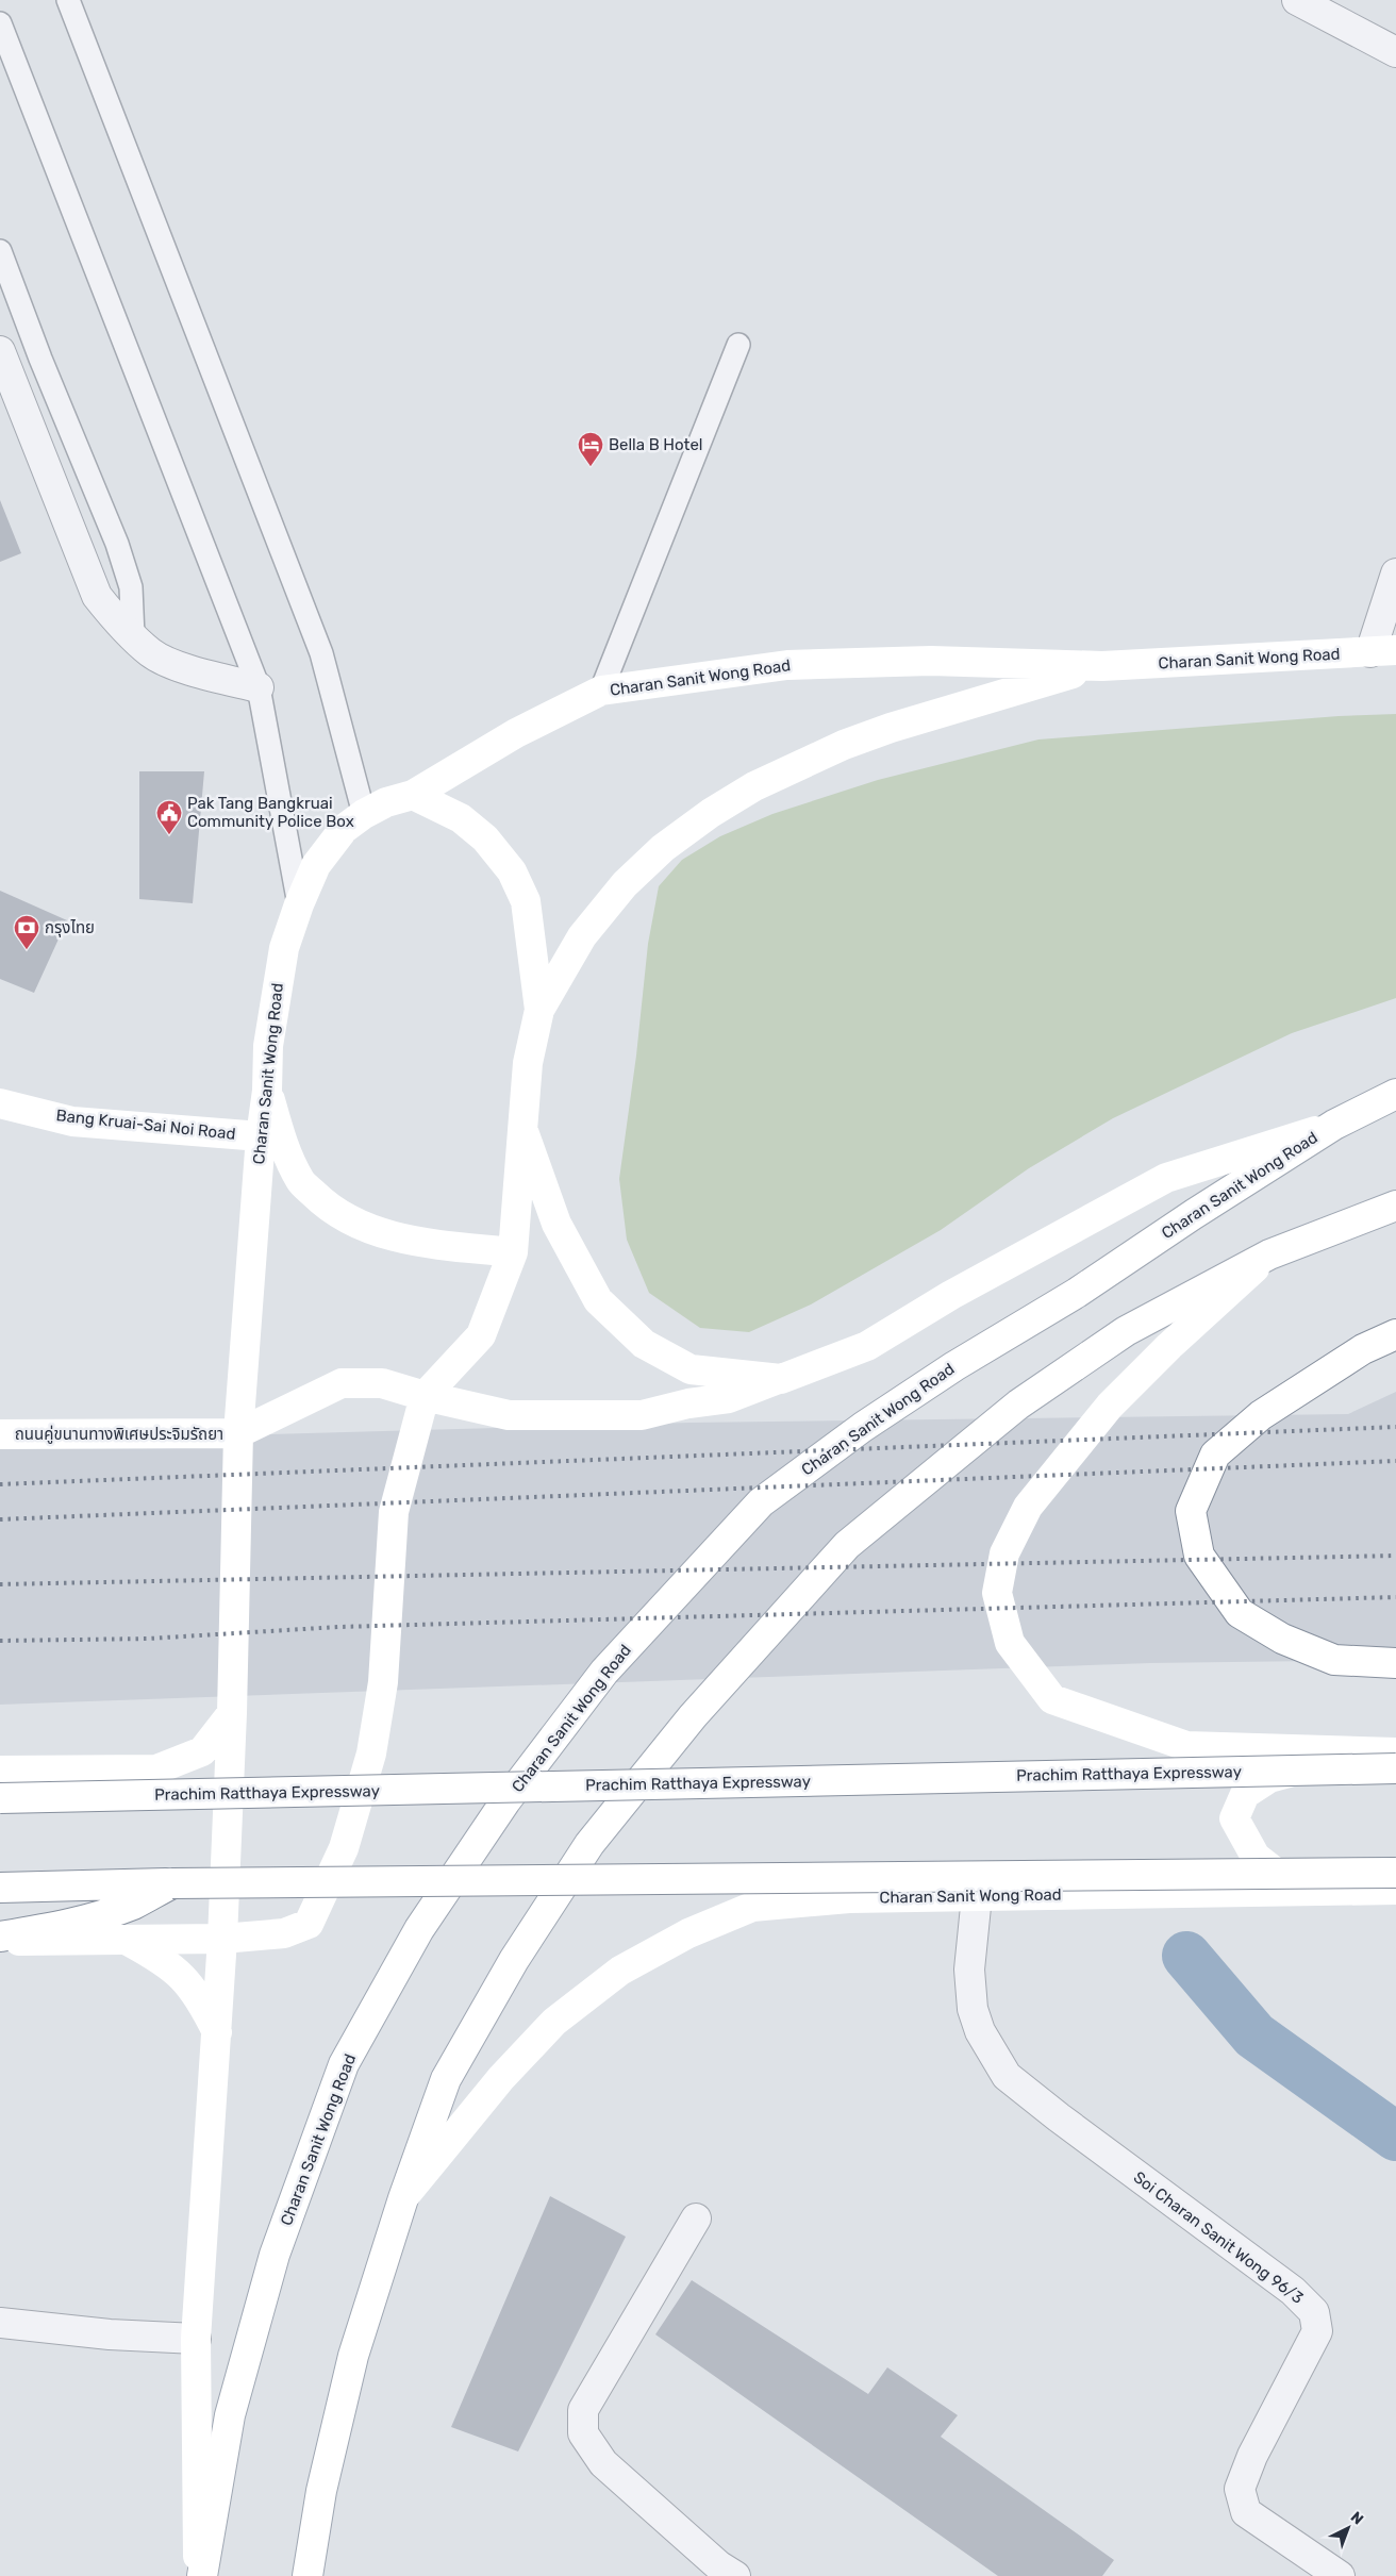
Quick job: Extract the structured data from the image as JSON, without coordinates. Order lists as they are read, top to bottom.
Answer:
{
  "streets": {
    "main road": [
      "Charan Sanit Wong Road",
      "Bang Kruai-Sai Noi Road",
      "ถนนคู่ขนานทางพิเศษประจิมรัถยา",
      "Prachim Ratthaya Expressway"
    ],
    "street": ["Soi Charan Sanit Wong 96/3"]
  },
  "crossings": [
    ["Charan Sanit Wong Road", "Bang Kruai-Sai Noi Road"],
    ["Charan Sanit Wong Road", "ถนนคู่ขนานทางพิเศษประจิมรัถยา"],
    ["Charan Sanit Wong Road", "Soi Charan Sanit Wong 96/3"]
  ],
  "places": {
    "hotel": ["Bella B Hotel"],
    "public building": ["Pak Tang Bangkruai Community Police Box"],
    "bank": ["กรุงไทย"]
  },
  "north": "top right"
}
